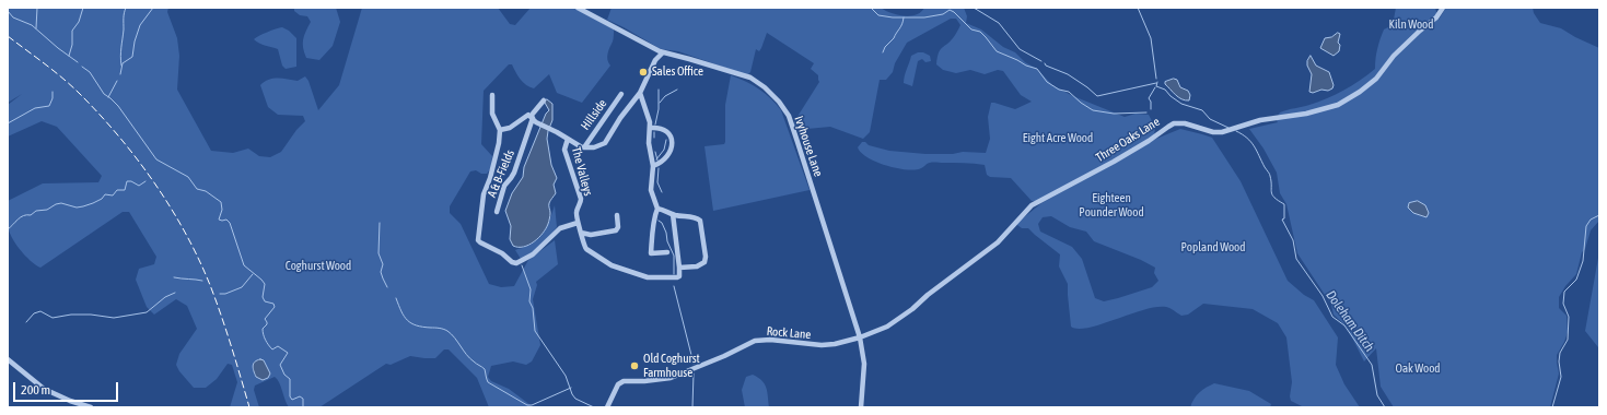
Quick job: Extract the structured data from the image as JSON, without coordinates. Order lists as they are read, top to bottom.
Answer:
{
  "streets": {
    "street": [
      "Hillside",
      "Three Oaks Lane",
      "Ivyhouse Lane",
      "The Valleys",
      "A & B-Fields",
      "Rock Lane"
    ]
  },
  "crossings": [
    ["Three Oaks Lane", "Ivyhouse Lane"],
    ["Three Oaks Lane", "Rock Lane"],
    ["Ivyhouse Lane", "Rock Lane"]
  ],
  "water": ["Doleham Ditch"],
  "parks": [
    "Kiln Wood",
    "Eight Acre Wood",
    "Eighteen Pounder Wood",
    "Popland Wood",
    "Coghurst Wood",
    "Oak Wood"
  ],
  "places": ["Sales Office", "Old Coghurst Farmhouse"],
  "scale_bar": "200 m"
}
